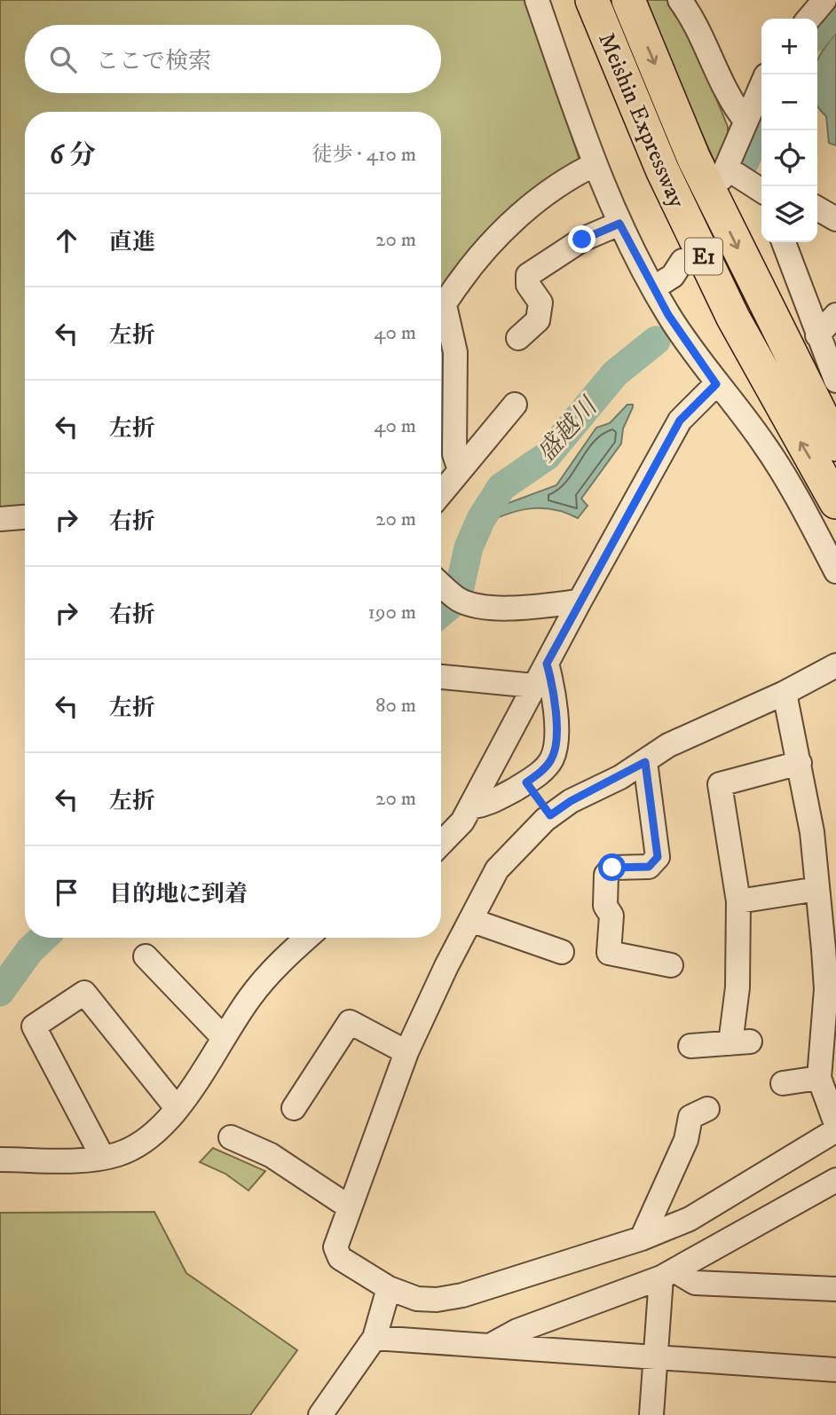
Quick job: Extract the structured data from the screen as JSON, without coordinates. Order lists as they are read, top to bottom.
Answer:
{
  "streets": {
    "highway": ["Meishin Expressway", "E1"]
  },
  "water": ["盛越川"],
  "page": {
    "map_buttons": ["+", "−"],
    "search": "ここで検索",
    "heading": ["6 分", "徒歩 · 410 m"],
    "list": [
      ["直進", "20 m"],
      ["左折", "40 m"],
      ["左折", "40 m"],
      ["右折", "20 m"],
      ["右折", "190 m"],
      ["左折", "80 m"],
      ["左折", "20 m"],
      "目的地に到着"
    ]
  }
}
